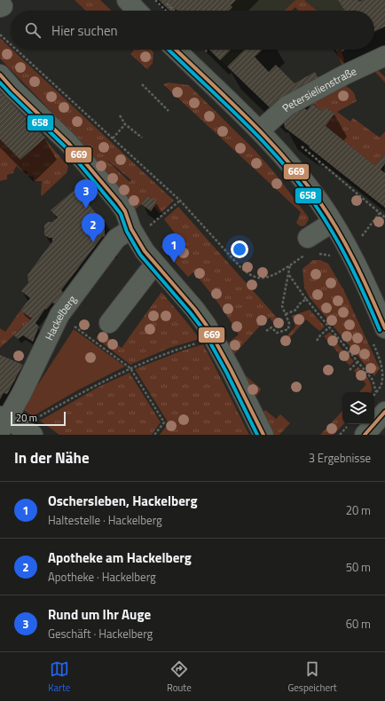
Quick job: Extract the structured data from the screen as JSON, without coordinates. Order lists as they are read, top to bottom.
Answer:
{
  "streets": {
    "street": ["Petersielienstraße", "Hackelberg"]
  },
  "lines": ["transit line 669", "transit line 658"],
  "scale_bar": "20 m",
  "page": {
    "search": "Hier suchen",
    "pins": ["3", "2", "1"],
    "scale": "20 m",
    "heading": ["In der Nähe", "3 Ergebnisse"],
    "list": [
      {
        "mark": "1",
        "name": "Oschersleben, Hackelberg",
        "note": "Haltestelle · Hackelberg",
        "value": "20 m"
      },
      {
        "mark": "2",
        "name": "Apotheke am Hackelberg",
        "note": "Apotheke · Hackelberg",
        "value": "50 m"
      },
      {
        "mark": "3",
        "name": "Rund um Ihr Auge",
        "note": "Geschäft · Hackelberg",
        "value": "60 m"
      }
    ],
    "nav": ["Karte", "Route", "Gespeichert"]
  }
}
